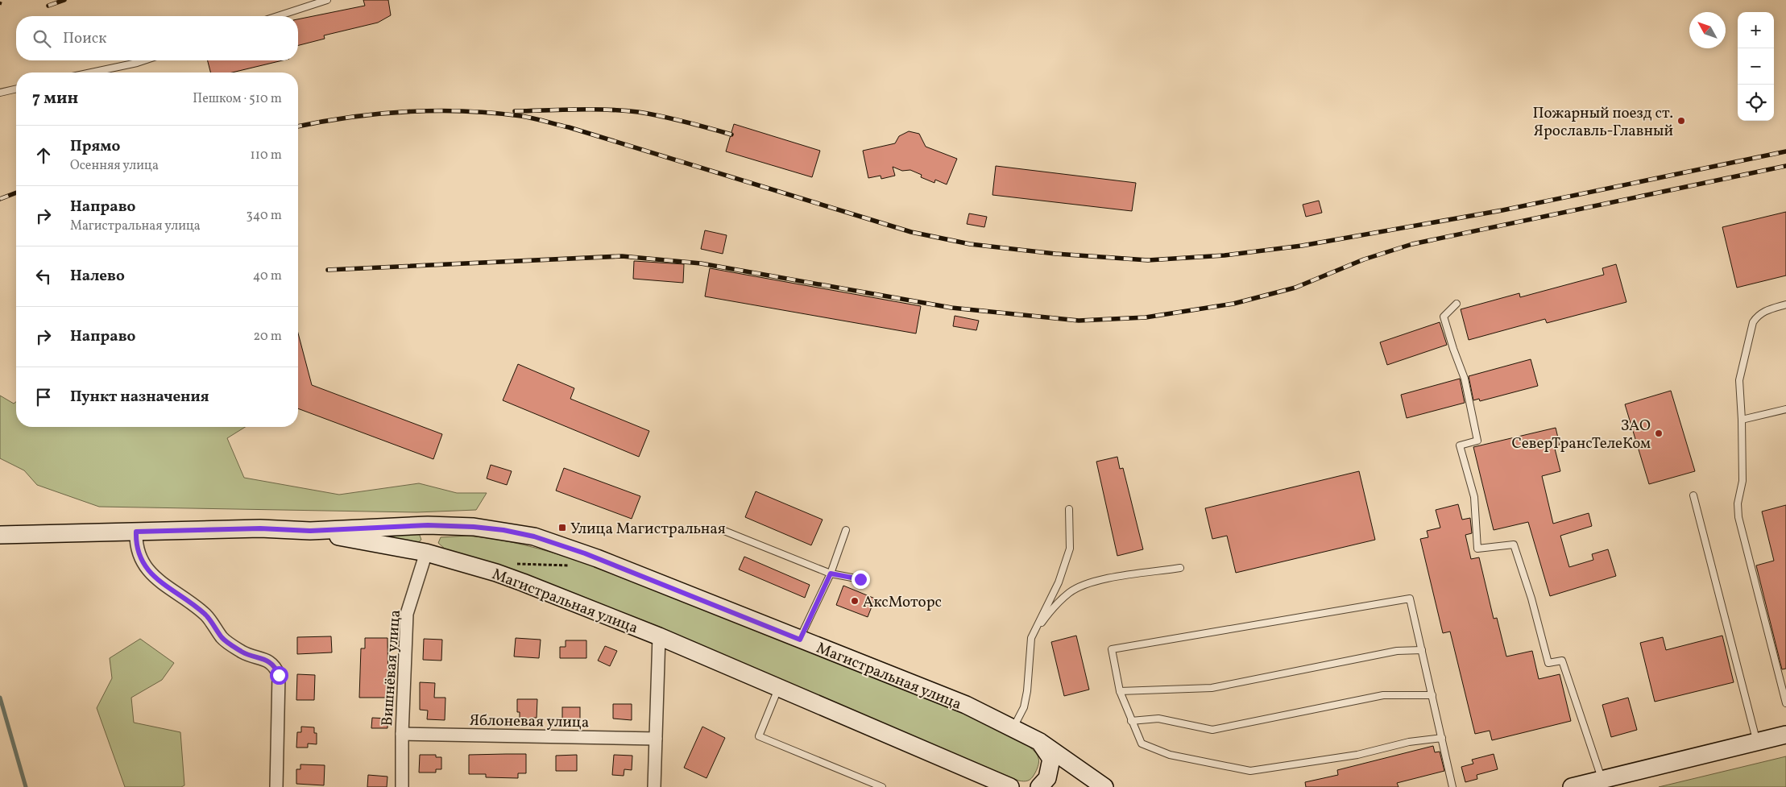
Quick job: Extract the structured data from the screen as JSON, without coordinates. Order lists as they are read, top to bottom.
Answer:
{
  "streets": {
    "main road": ["Магистральная улица"],
    "street": ["Вишнёвая улица", "Яблоневая улица"]
  },
  "crossings": [
    ["Магистральная улица", "Вишнёвая улица"],
    ["Вишнёвая улица", "Яблоневая улица"]
  ],
  "places": {
    "other": ["Пожарный поезд ст. Ярославль-Главный", "ЗАО СеверТрансТелеКом", "АксМоторс"],
    "transit": ["Улица Магистральная"]
  },
  "north": "top left",
  "page": {
    "map_buttons": ["+", "−"],
    "search": "Поиск",
    "heading": ["7 мин", "Пешком · 510 m"],
    "list": [
      ["Прямо", "Осенняя улица", "110 m"],
      ["Направо", "Магистральная улица", "340 m"],
      ["Налево", "40 m"],
      ["Направо", "20 m"],
      "Пункт назначения"
    ]
  }
}
